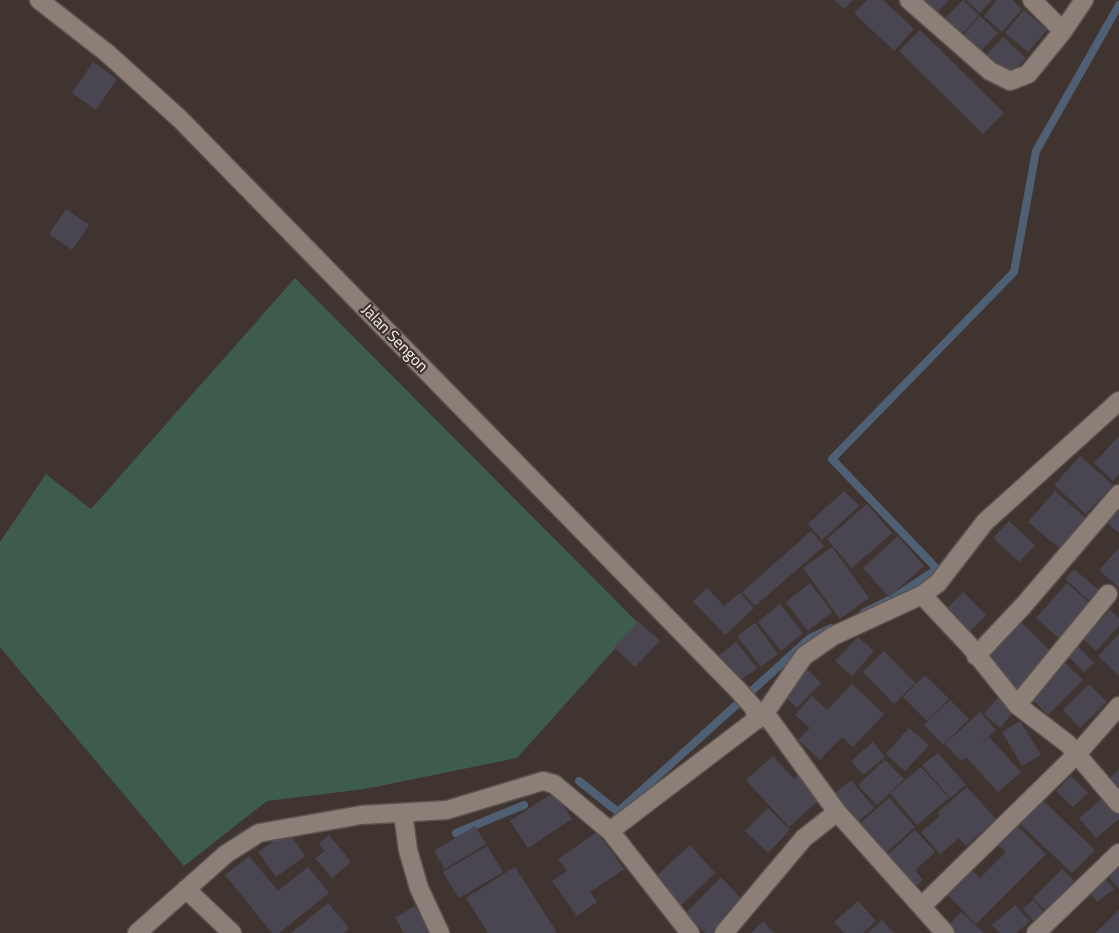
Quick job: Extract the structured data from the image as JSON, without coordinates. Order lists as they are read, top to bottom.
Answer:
{
  "streets": {
    "street": ["Jalan Sengon"]
  }
}
